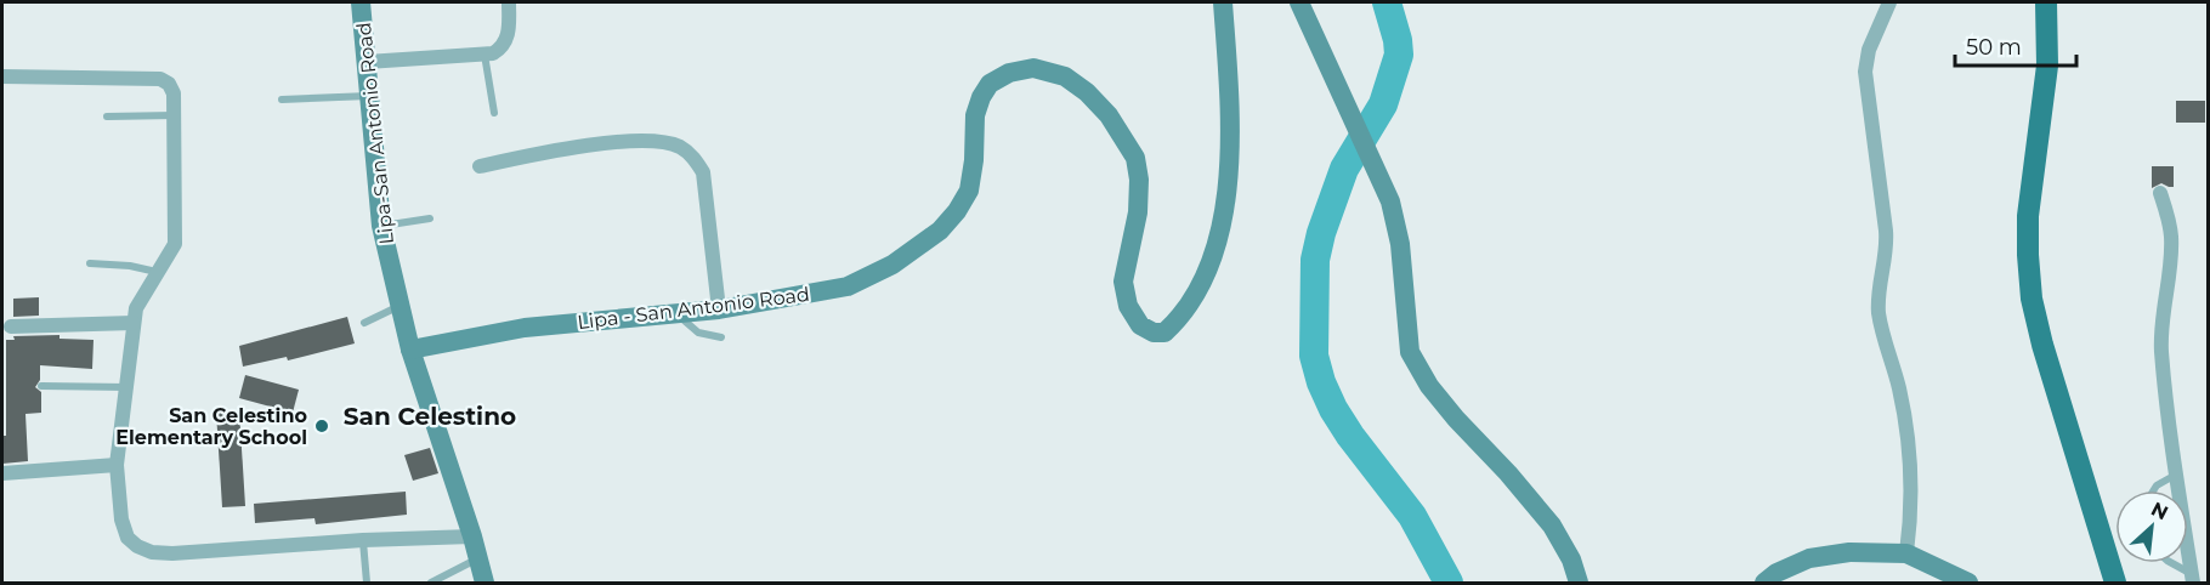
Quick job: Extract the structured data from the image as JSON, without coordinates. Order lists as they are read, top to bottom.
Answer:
{
  "streets": {
    "street": ["Lipa-San Antonio Road", "Lipa - San Antonio Road"]
  },
  "crossings": [
    ["Lipa-San Antonio Road", "Lipa - San Antonio Road"]
  ],
  "districts": ["San Celestino"],
  "places": ["San Celestino Elementary School"],
  "scale_bar": "50 m",
  "north": "top right"
}
